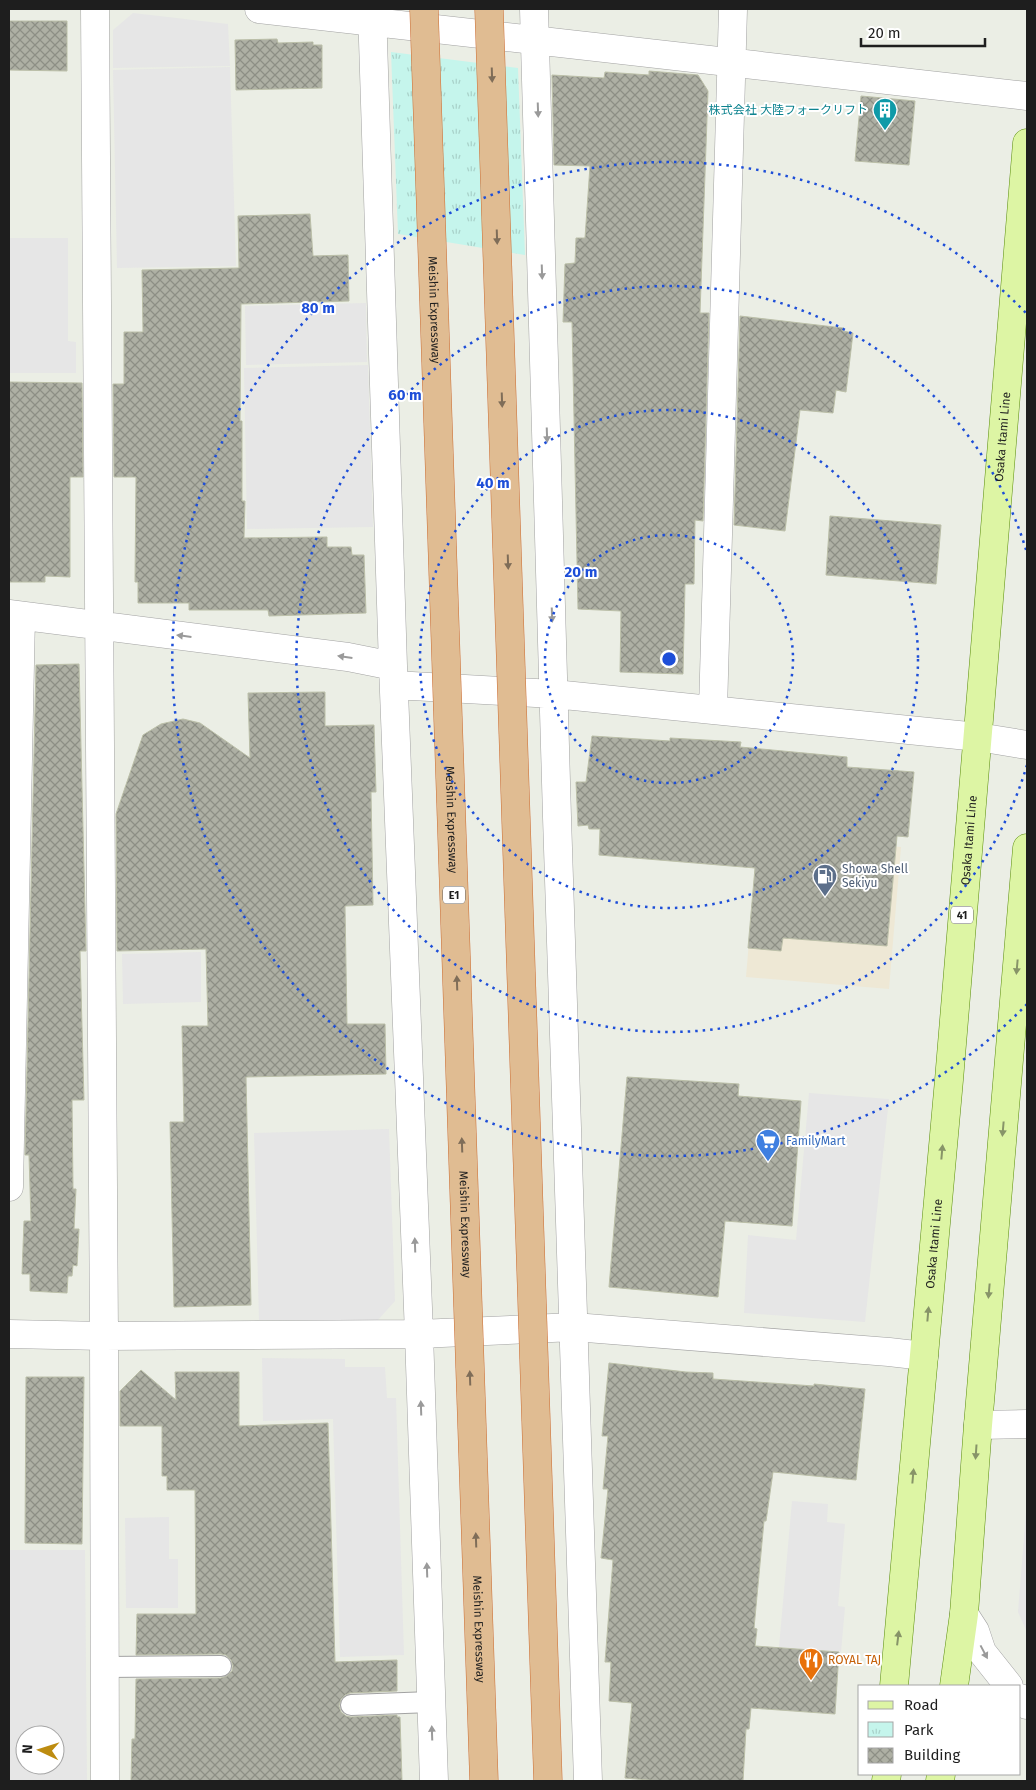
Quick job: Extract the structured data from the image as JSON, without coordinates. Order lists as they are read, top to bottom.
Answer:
{
  "streets": {
    "highway": ["Meishin Expressway", "E1"],
    "main road": ["Osaka Itami Line", "41"]
  },
  "places": {
    "building": ["株式会社 大陸フォークリフト"],
    "fuel station": ["Showa Shell Sekiyu"],
    "supermarket": ["FamilyMart"],
    "restaurant": ["ROYAL TAJ"]
  },
  "legend": ["Road", "Park", "Building"],
  "scale_bar": "20 m",
  "north": "left",
  "rings": [
    "80 m",
    "60 m",
    "40 m",
    "20 m"
  ]
}
